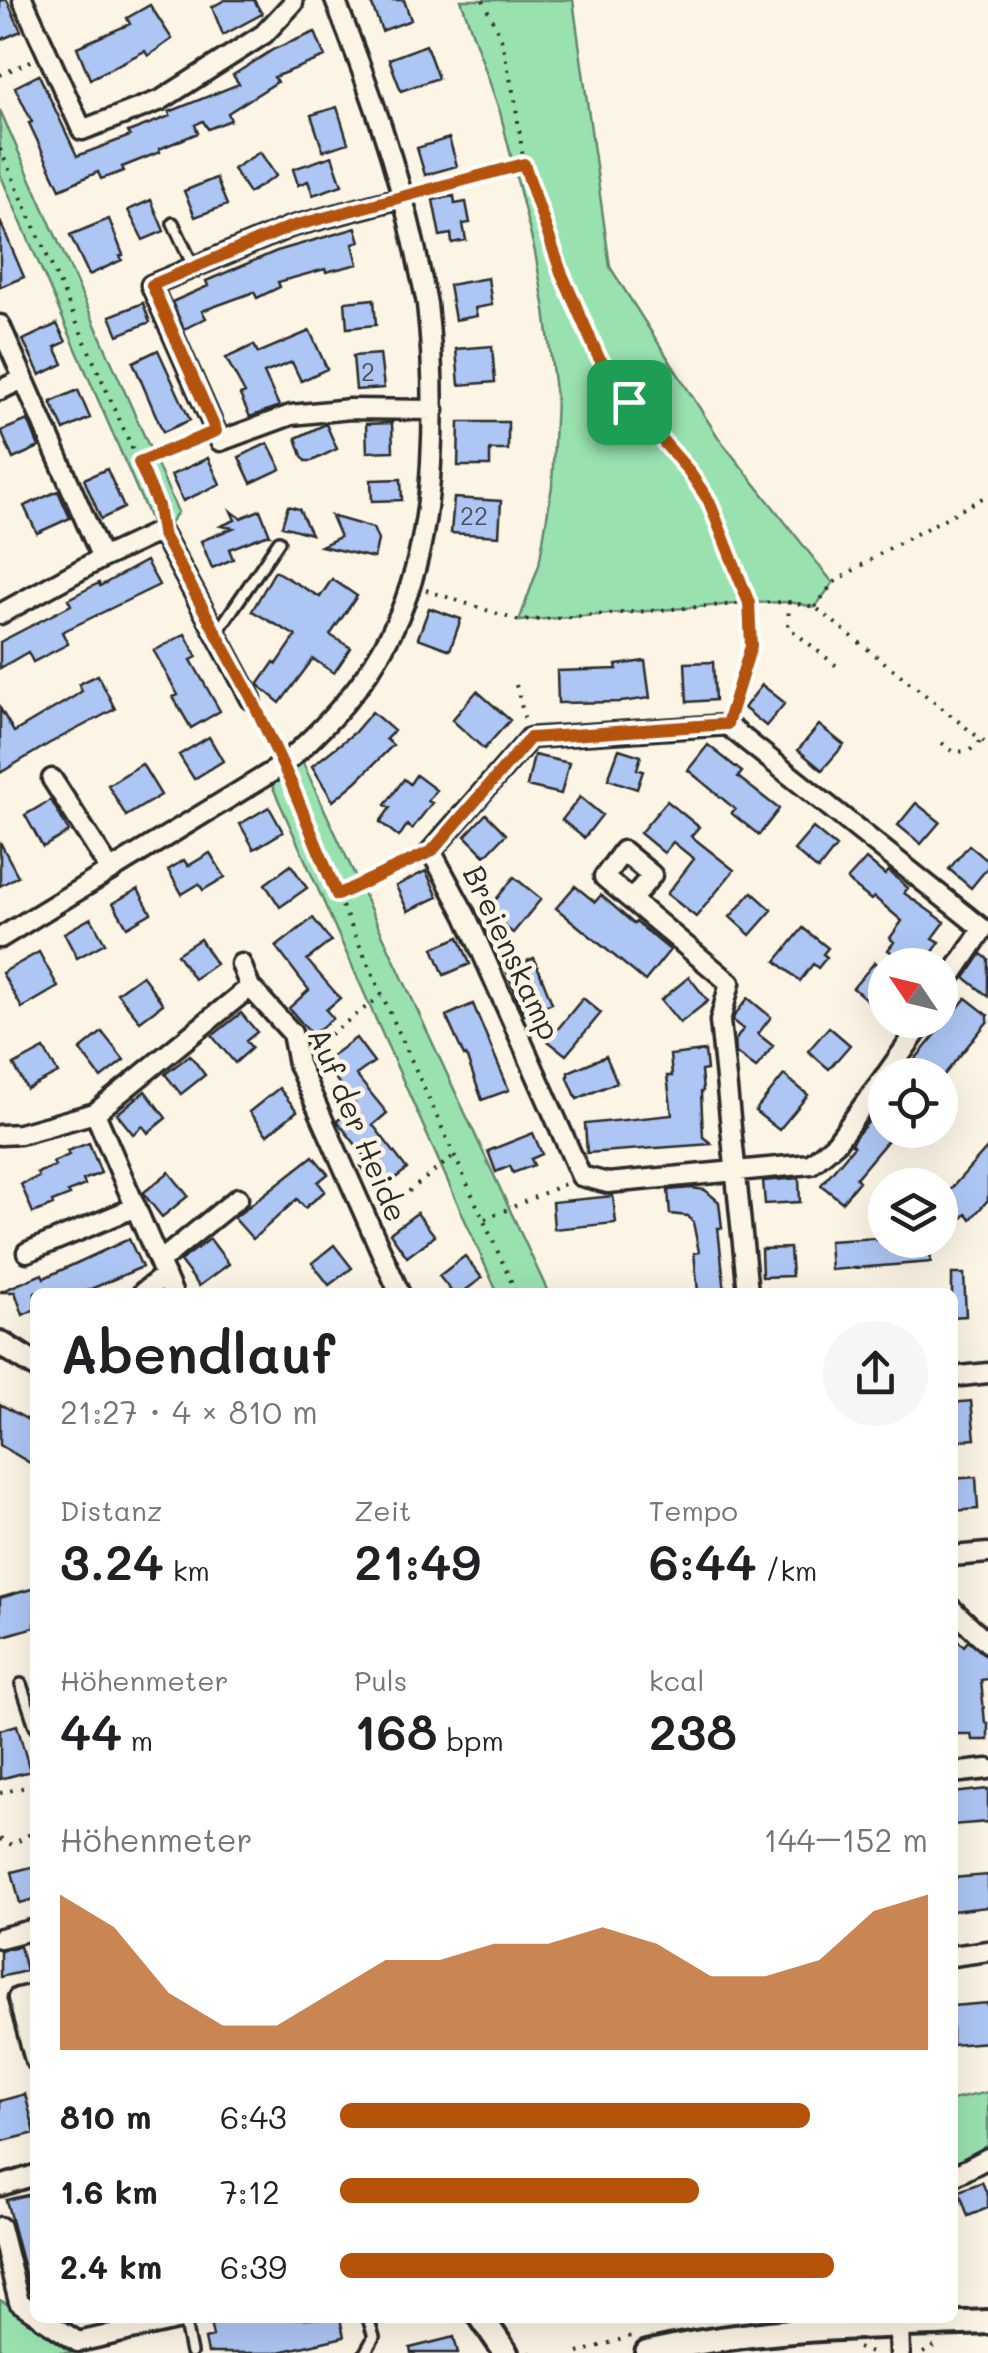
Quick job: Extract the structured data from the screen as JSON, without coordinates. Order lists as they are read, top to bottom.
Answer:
{
  "streets": {
    "street": ["Breienskamp", "Auf der Heide"]
  },
  "house_numbers": ["2", "22"],
  "north": "top left",
  "page": {
    "heading": ["Abendlauf", "21:27 · 4 × 810 m"],
    "stats": [
      ["Distanz", "3.24 km"],
      ["Zeit", "21:49"],
      ["Tempo", "6:44 /km"],
      ["Höhenmeter", "44 m"],
      ["Puls", "168 bpm"],
      ["kcal", "238"]
    ],
    "chart": ["Höhenmeter", "144–152 m"],
    "list": [
      {
        "name": "810 m",
        "note": "6:43"
      },
      {
        "name": "1.6 km",
        "note": "7:12"
      },
      {
        "name": "2.4 km",
        "note": "6:39"
      }
    ]
  }
}
